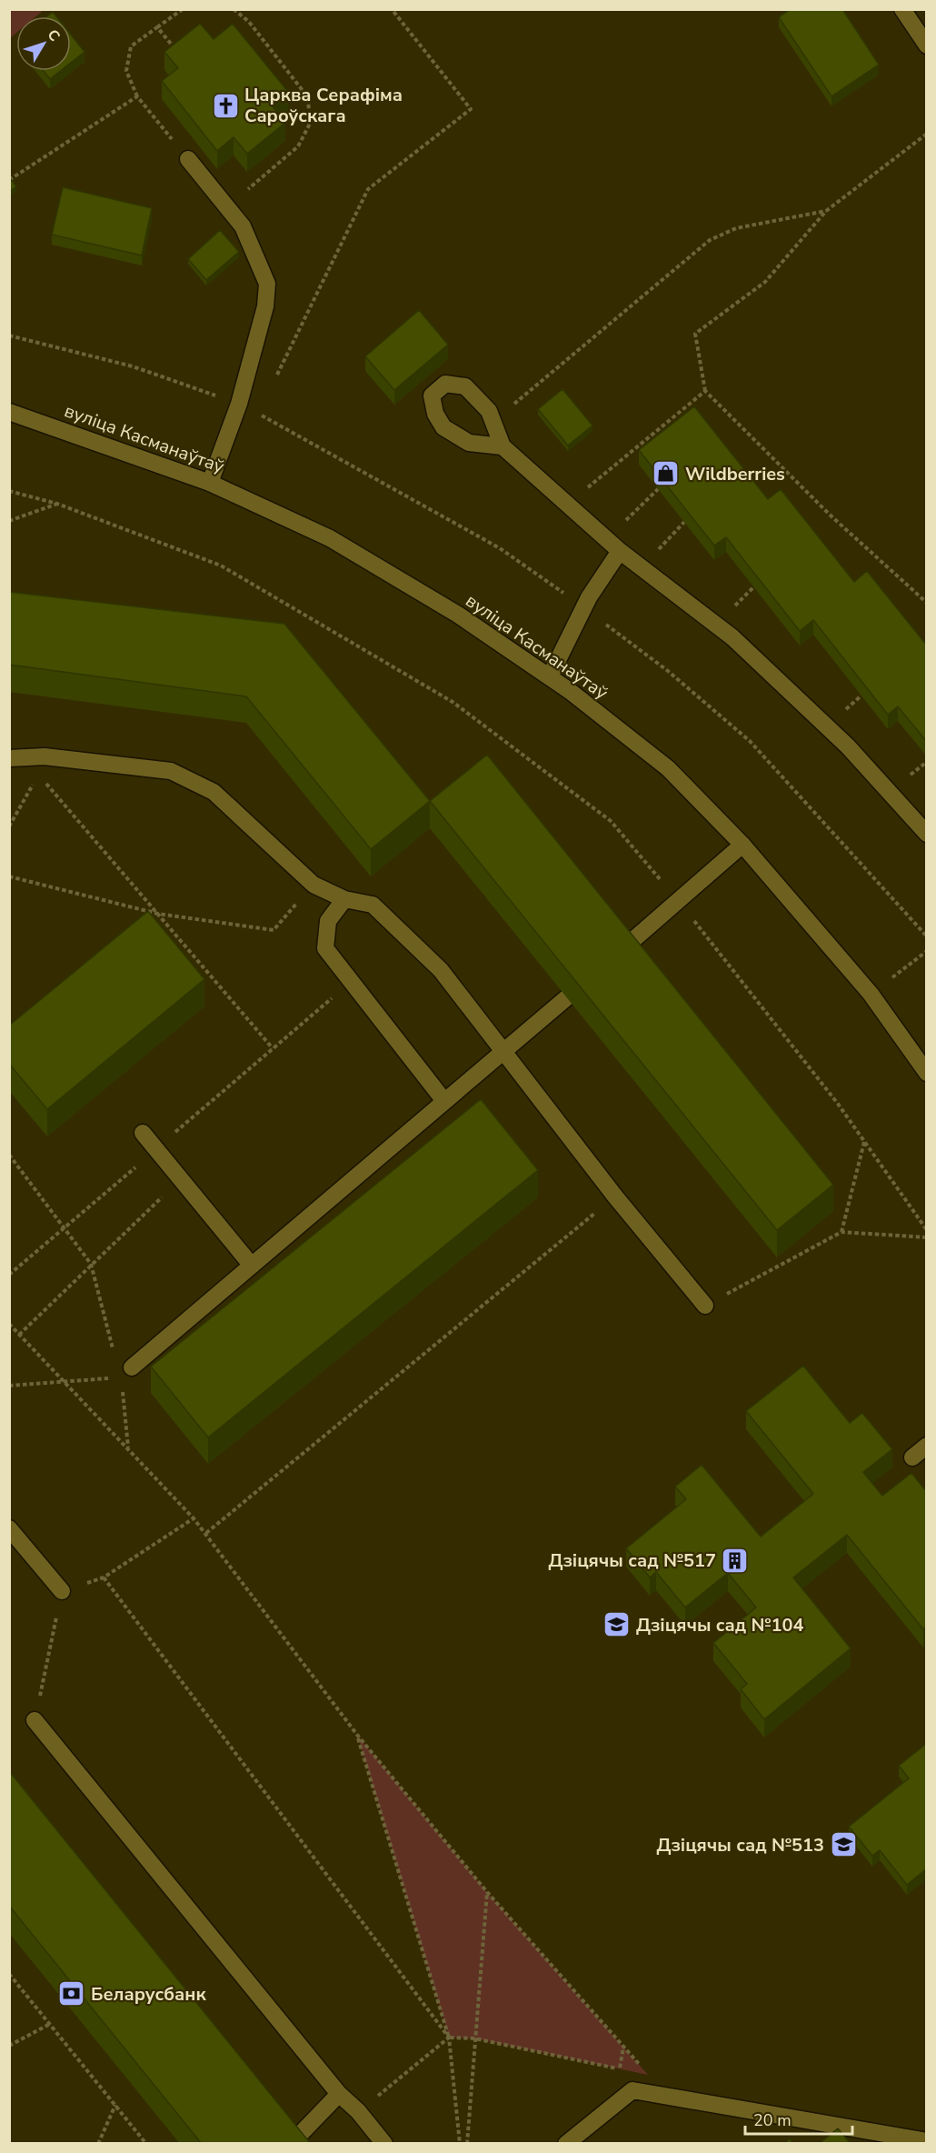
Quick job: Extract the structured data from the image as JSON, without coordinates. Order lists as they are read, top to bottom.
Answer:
{
  "streets": {
    "street": ["вуліца Касманаўтаў"]
  },
  "places": {
    "church": ["Царква Серафіма Сароўскага"],
    "shop": ["Wildberries"],
    "building": ["Дзіцячы сад №517"],
    "school or university": ["Дзіцячы сад №104", "Дзіцячы сад №513"],
    "bank": ["Беларусбанк"]
  },
  "scale_bar": "20 m",
  "north": "top right"
}
